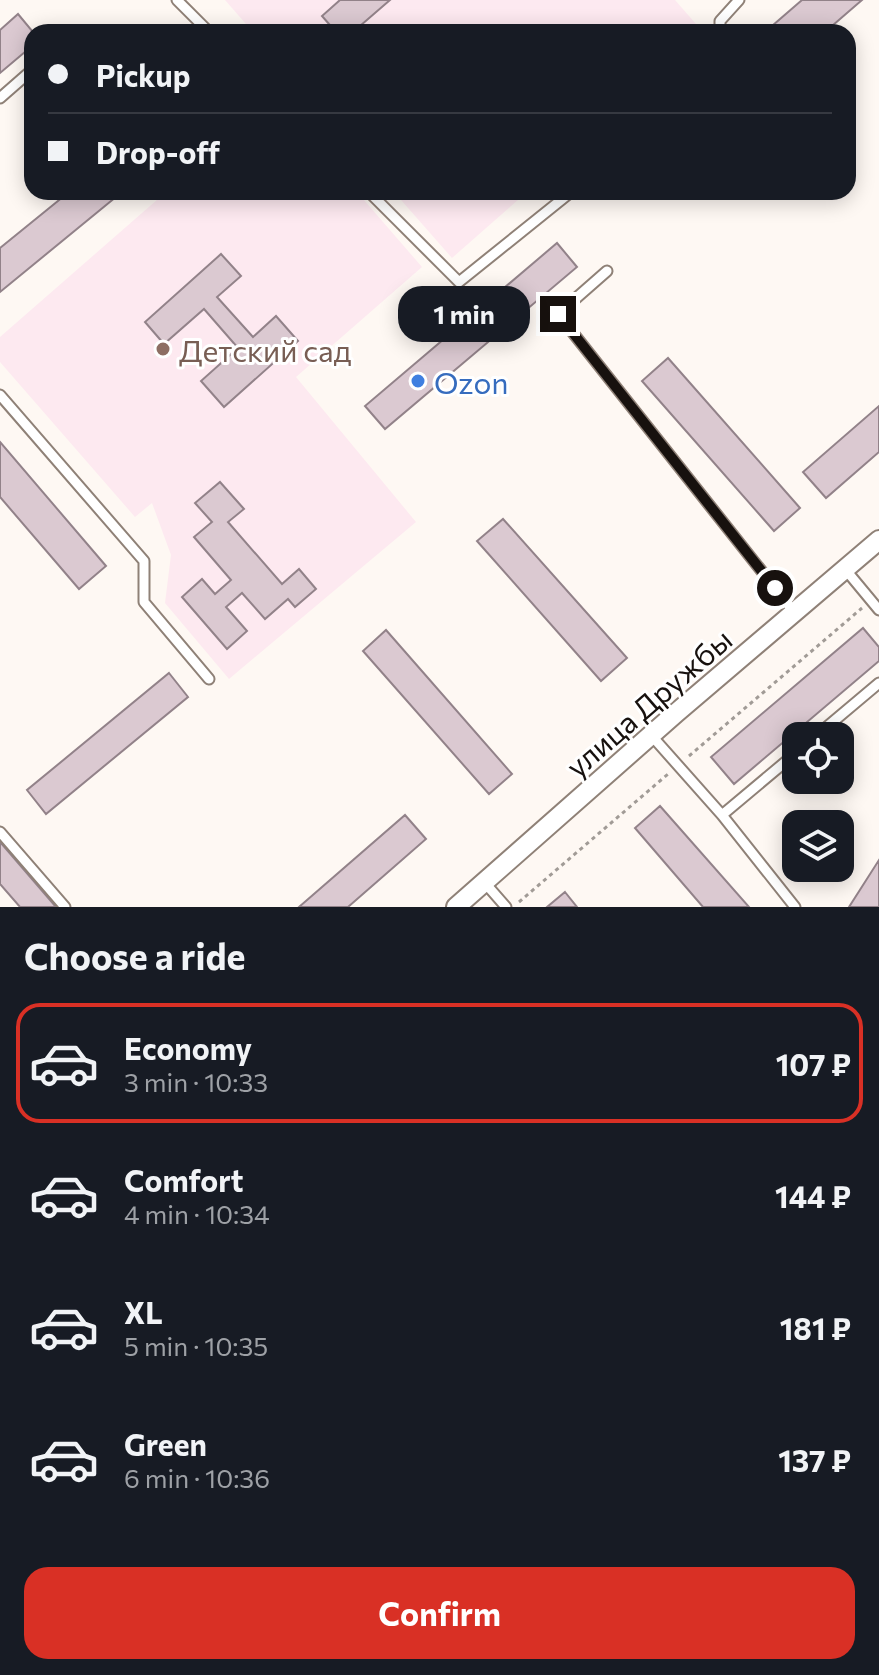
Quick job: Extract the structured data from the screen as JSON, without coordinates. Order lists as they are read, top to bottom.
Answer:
{
  "streets": {
    "street": ["улица Дружбы"]
  },
  "places": ["Детский сад", "Ozon"],
  "page": {
    "banner": ["Pickup", "Drop-off"],
    "bubble": "1 min",
    "heading": "Choose a ride",
    "list": [
      {
        "name": "Economy",
        "note": "3 min · 10:33",
        "value": "107 ₽"
      },
      {
        "name": "Comfort",
        "note": "4 min · 10:34",
        "value": "144 ₽"
      },
      {
        "name": "XL",
        "note": "5 min · 10:35",
        "value": "181 ₽"
      },
      {
        "name": "Green",
        "note": "6 min · 10:36",
        "value": "137 ₽"
      }
    ],
    "buttons": "Confirm"
  }
}
